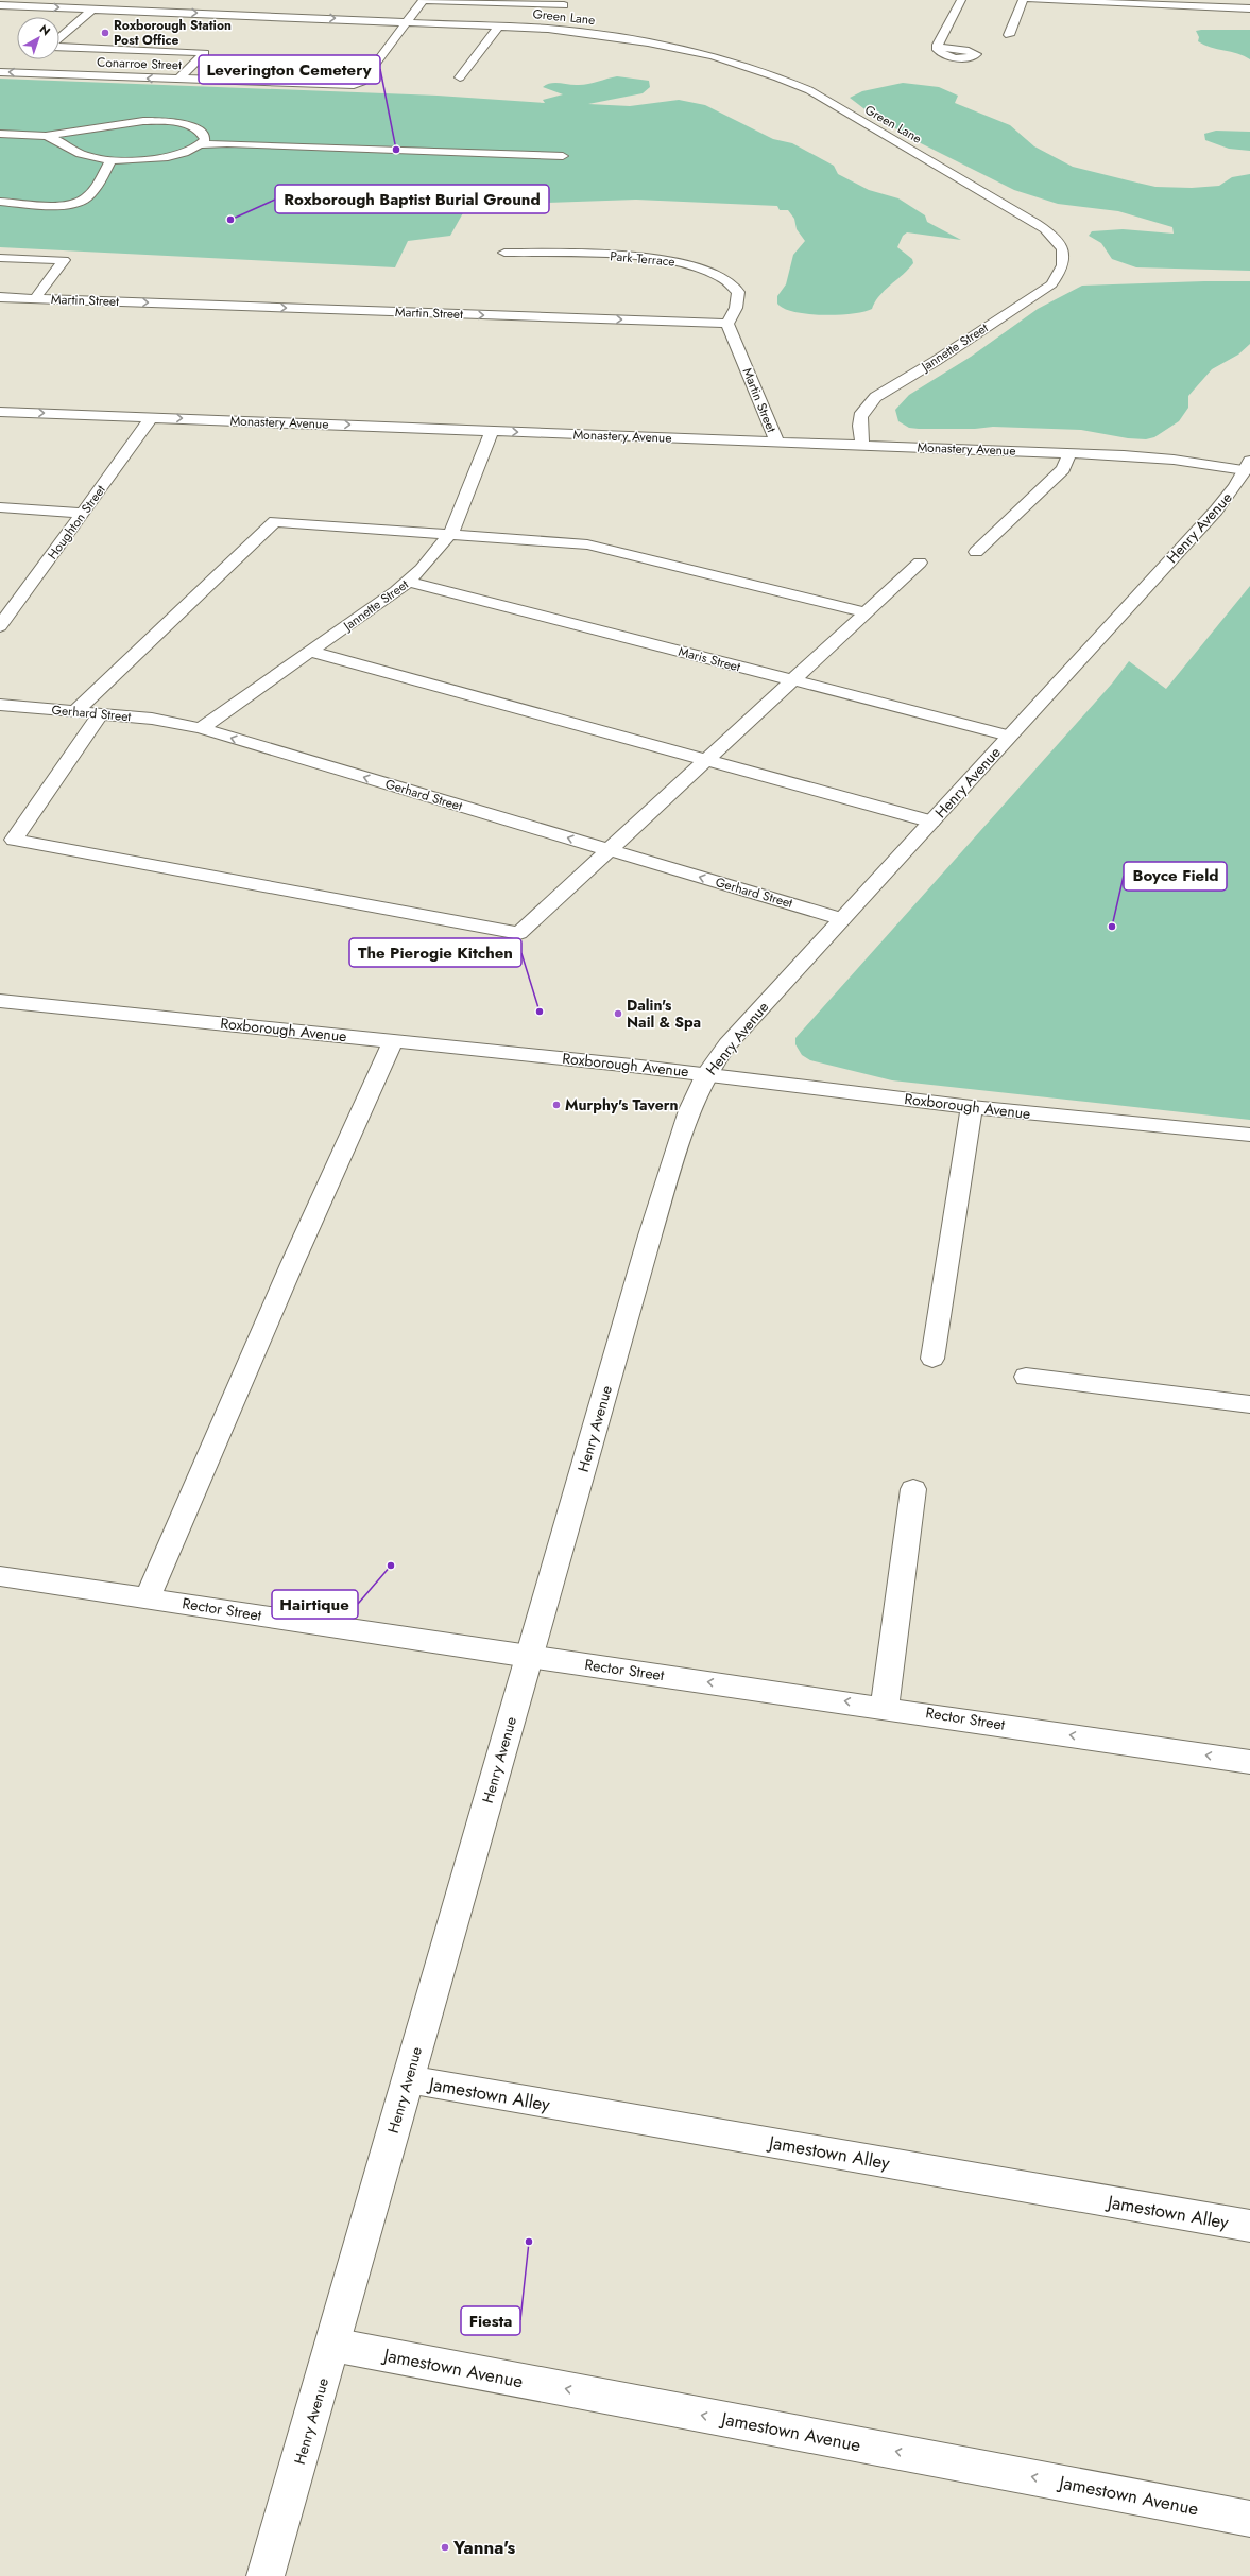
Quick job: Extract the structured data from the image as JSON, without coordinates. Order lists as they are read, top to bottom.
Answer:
{
  "streets": {
    "street": [
      "Green Lane",
      "Conarroe Street",
      "Park Terrace",
      "Martin Street",
      "Jannette Street",
      "Monastery Avenue",
      "Houghton Street",
      "Henry Avenue",
      "Maris Street",
      "Gerhard Street",
      "Roxborough Avenue",
      "Rector Street",
      "Jamestown Alley",
      "Jamestown Avenue"
    ]
  },
  "crossings": [
    ["Green Lane", "Conarroe Street"],
    ["Green Lane", "Jannette Street"],
    ["Park Terrace", "Martin Street"],
    ["Martin Street", "Monastery Avenue"],
    ["Jannette Street", "Monastery Avenue"],
    ["Jannette Street", "Maris Street"],
    ["Jannette Street", "Gerhard Street"],
    ["Monastery Avenue", "Houghton Street"],
    ["Monastery Avenue", "Henry Avenue"],
    ["Henry Avenue", "Maris Street"],
    ["Henry Avenue", "Gerhard Street"],
    ["Henry Avenue", "Roxborough Avenue"],
    ["Henry Avenue", "Rector Street"],
    ["Henry Avenue", "Jamestown Alley"],
    ["Henry Avenue", "Jamestown Avenue"]
  ],
  "one_way": ["Rector Street", "Jamestown Avenue"],
  "places": [
    "Roxborough Station Post Office",
    "Leverington Cemetery",
    "Roxborough Baptist Burial Ground",
    "Boyce Field",
    "The Pierogie Kitchen",
    "Dalin's Nail & Spa",
    "Murphy's Tavern",
    "Hairtique",
    "Fiesta",
    "Yanna's"
  ],
  "north": "top right"
}
